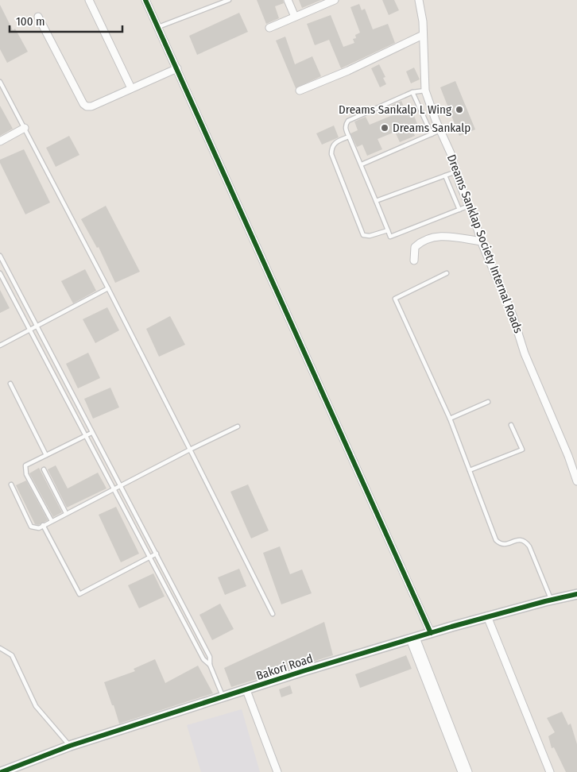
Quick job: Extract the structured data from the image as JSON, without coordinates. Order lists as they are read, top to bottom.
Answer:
{
  "streets": {
    "street": ["Dreams Sanklap Society Internal Roads", "Bakori Road"]
  },
  "places": ["Dreams Sankalp L Wing", "Dreams Sankalp"],
  "scale_bar": "100 m"
}
